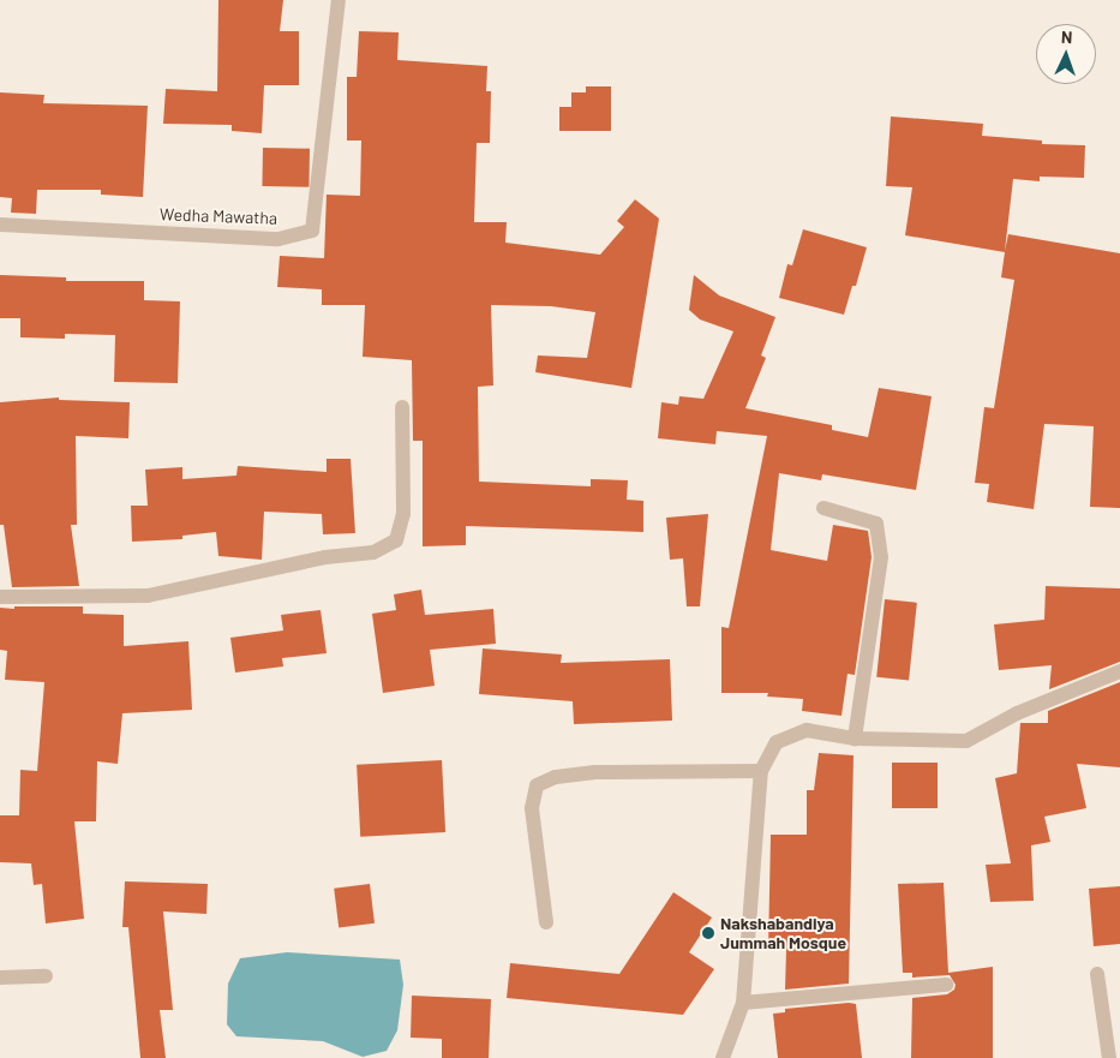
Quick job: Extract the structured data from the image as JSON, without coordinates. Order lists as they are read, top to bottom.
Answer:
{
  "streets": {
    "street": ["Wedha Mawatha"]
  },
  "places": ["Nakshabandiya Jummah Mosque"],
  "north": "top"
}
